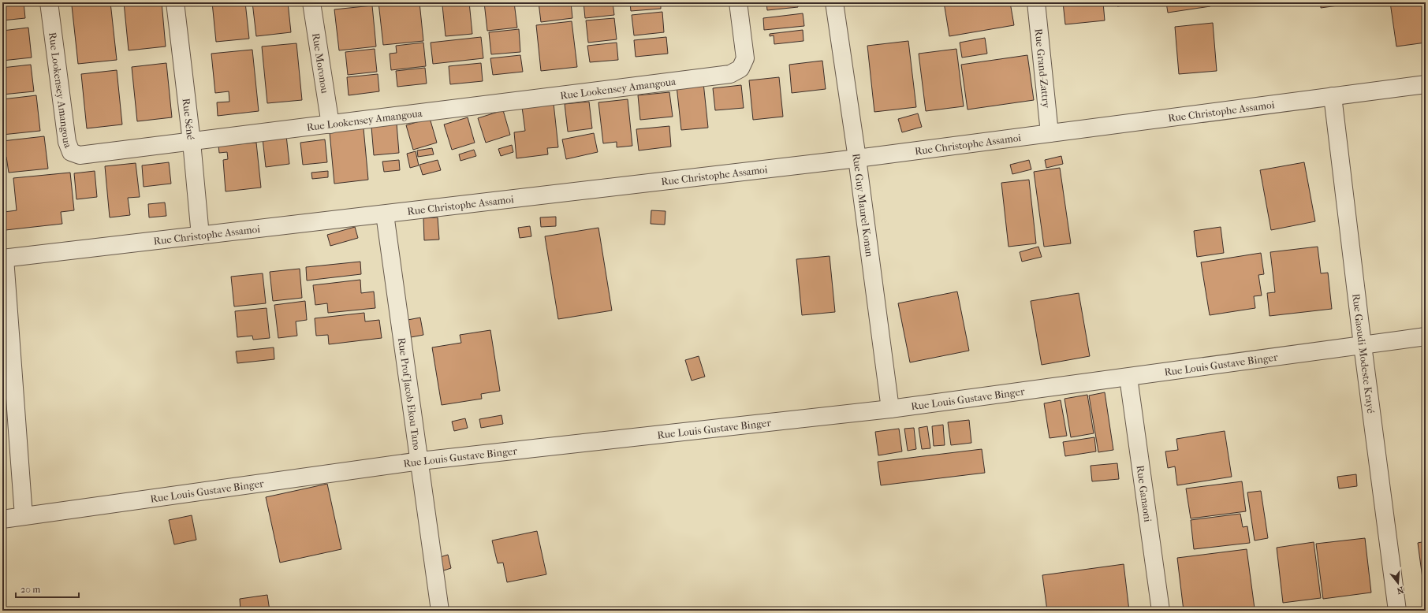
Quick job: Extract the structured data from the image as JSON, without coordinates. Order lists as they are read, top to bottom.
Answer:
{
  "streets": {
    "street": [
      "Rue Moronou",
      "Rue Grand-Zattry",
      "Rue Lookensey Amangoua",
      "Rue Christophe Assamoi",
      "Rue Séné",
      "Rue Guy Maurel Konan",
      "Rue Gaoudi Modeste Krayé",
      "Rue Louis Gustave Binger",
      "Rue Prof Jacob Ekou Tano",
      "Rue Ganaoni"
    ]
  },
  "crossings": [
    ["Rue Moronou", "Rue Lookensey Amangoua"],
    ["Rue Grand-Zattry", "Rue Christophe Assamoi"],
    ["Rue Lookensey Amangoua", "Rue Séné"],
    ["Rue Christophe Assamoi", "Rue Séné"],
    ["Rue Christophe Assamoi", "Rue Guy Maurel Konan"],
    ["Rue Christophe Assamoi", "Rue Gaoudi Modeste Krayé"],
    ["Rue Christophe Assamoi", "Rue Prof Jacob Ekou Tano"],
    ["Rue Guy Maurel Konan", "Rue Louis Gustave Binger"],
    ["Rue Gaoudi Modeste Krayé", "Rue Louis Gustave Binger"],
    ["Rue Louis Gustave Binger", "Rue Prof Jacob Ekou Tano"],
    ["Rue Louis Gustave Binger", "Rue Ganaoni"]
  ],
  "scale_bar": "20 m",
  "north": "bottom"
}
